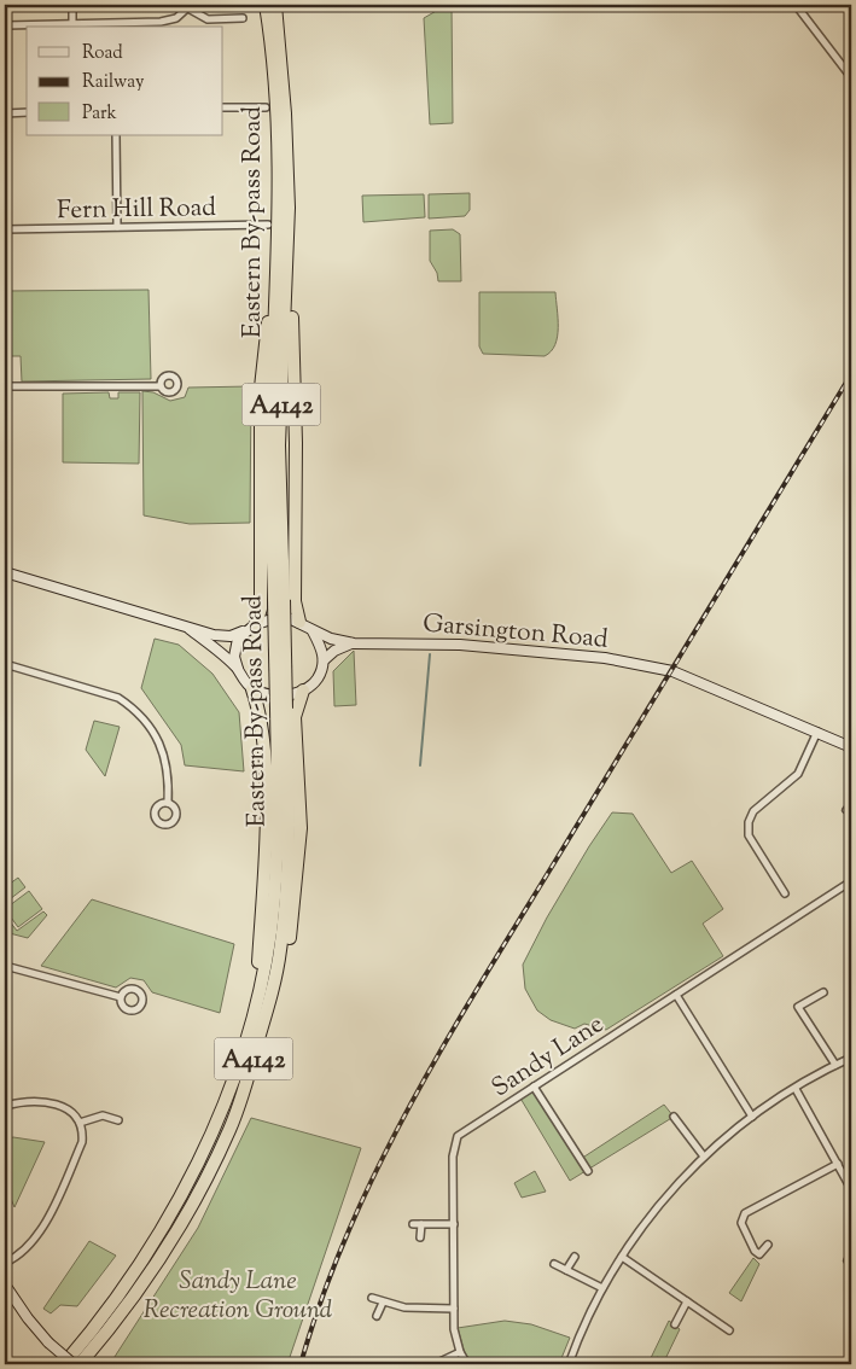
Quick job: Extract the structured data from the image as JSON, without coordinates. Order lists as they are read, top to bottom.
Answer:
{
  "streets": {
    "highway": ["Eastern By-pass Road", "A4142"],
    "main road": ["Garsington Road"],
    "street": ["Fern Hill Road", "Sandy Lane"]
  },
  "parks": ["Sandy Lane Recreation Ground"],
  "legend": ["Road", "Railway", "Park"]
}
